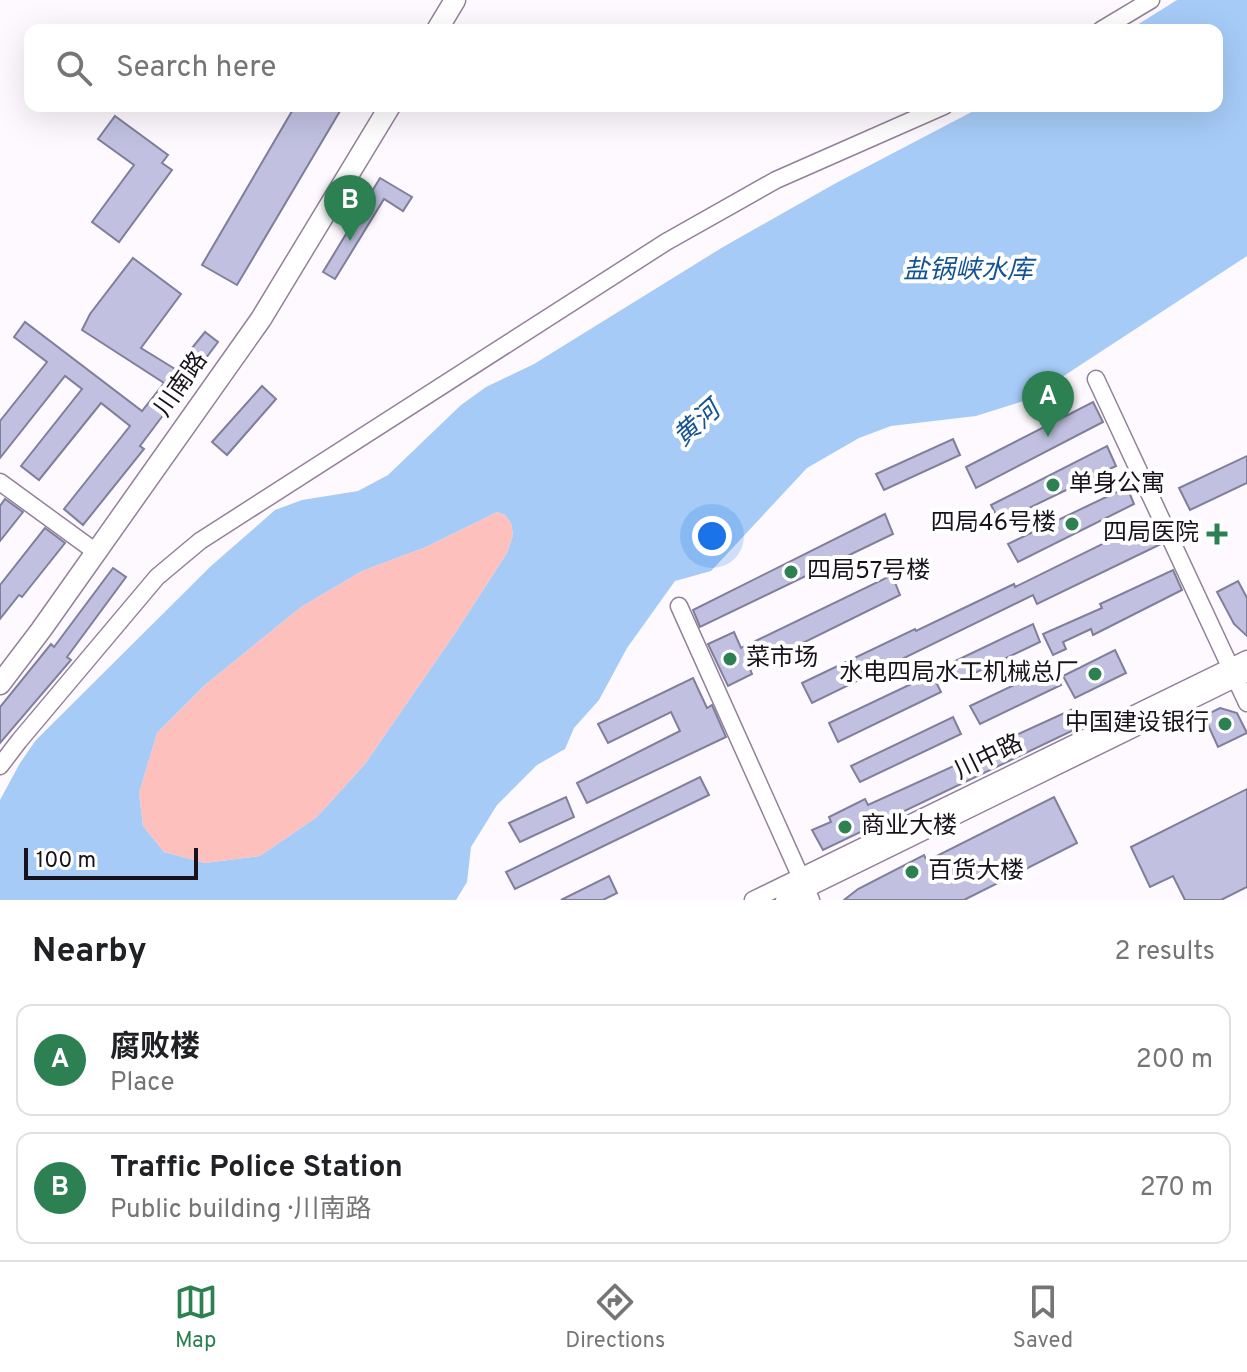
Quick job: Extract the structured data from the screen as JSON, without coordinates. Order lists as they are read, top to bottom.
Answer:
{
  "streets": {
    "main road": ["川南路"],
    "street": ["川中路"]
  },
  "water": ["盐锅峡水库", "黄河"],
  "places": {
    "other": [
      "单身公寓",
      "四局46号楼",
      "四局57号楼",
      "菜市场",
      "水电四局水工机械总厂",
      "中国建设银行",
      "商业大楼",
      "百货大楼"
    ],
    "health": ["四局医院"]
  },
  "scale_bar": "100 m",
  "page": {
    "search": "Search here",
    "pins": ["B", "A"],
    "scale": "100 m",
    "heading": ["Nearby", "2 results"],
    "list": [
      {
        "mark": "A",
        "name": "腐败楼",
        "note": "Place",
        "value": "200 m"
      },
      {
        "mark": "B",
        "name": "Traffic Police Station",
        "note": "Public building · 川南路",
        "value": "270 m"
      }
    ],
    "nav": ["Map", "Directions", "Saved"]
  }
}
